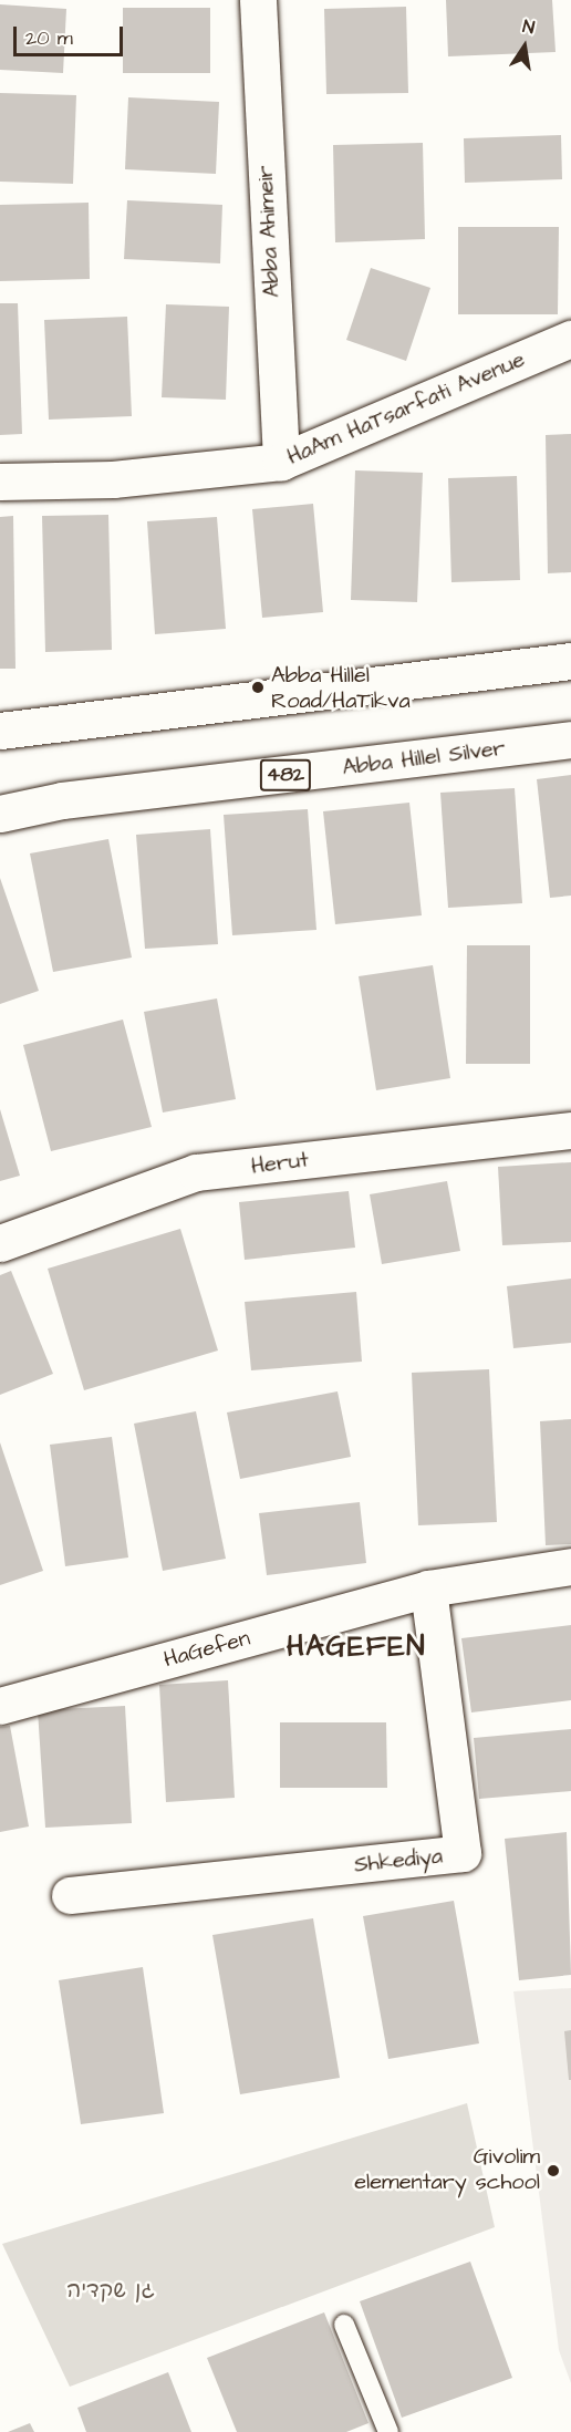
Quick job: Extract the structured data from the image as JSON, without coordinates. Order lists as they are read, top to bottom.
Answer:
{
  "streets": {
    "street": [
      "Abba Ahimeir",
      "HaAm HaTsarfati Avenue",
      "Abba Hillel Silver",
      "482",
      "Herut",
      "HaGefen",
      "Shkediya"
    ]
  },
  "crossings": [
    ["Abba Ahimeir", "HaAm HaTsarfati Avenue"],
    ["HaGefen", "Shkediya"]
  ],
  "districts": ["HAGEFEN"],
  "parks": ["גן שקדיה"],
  "places": ["Abba Hillel Road/HaTikva", "Givolim elementary school"],
  "scale_bar": "20 m",
  "north": "top"
}
